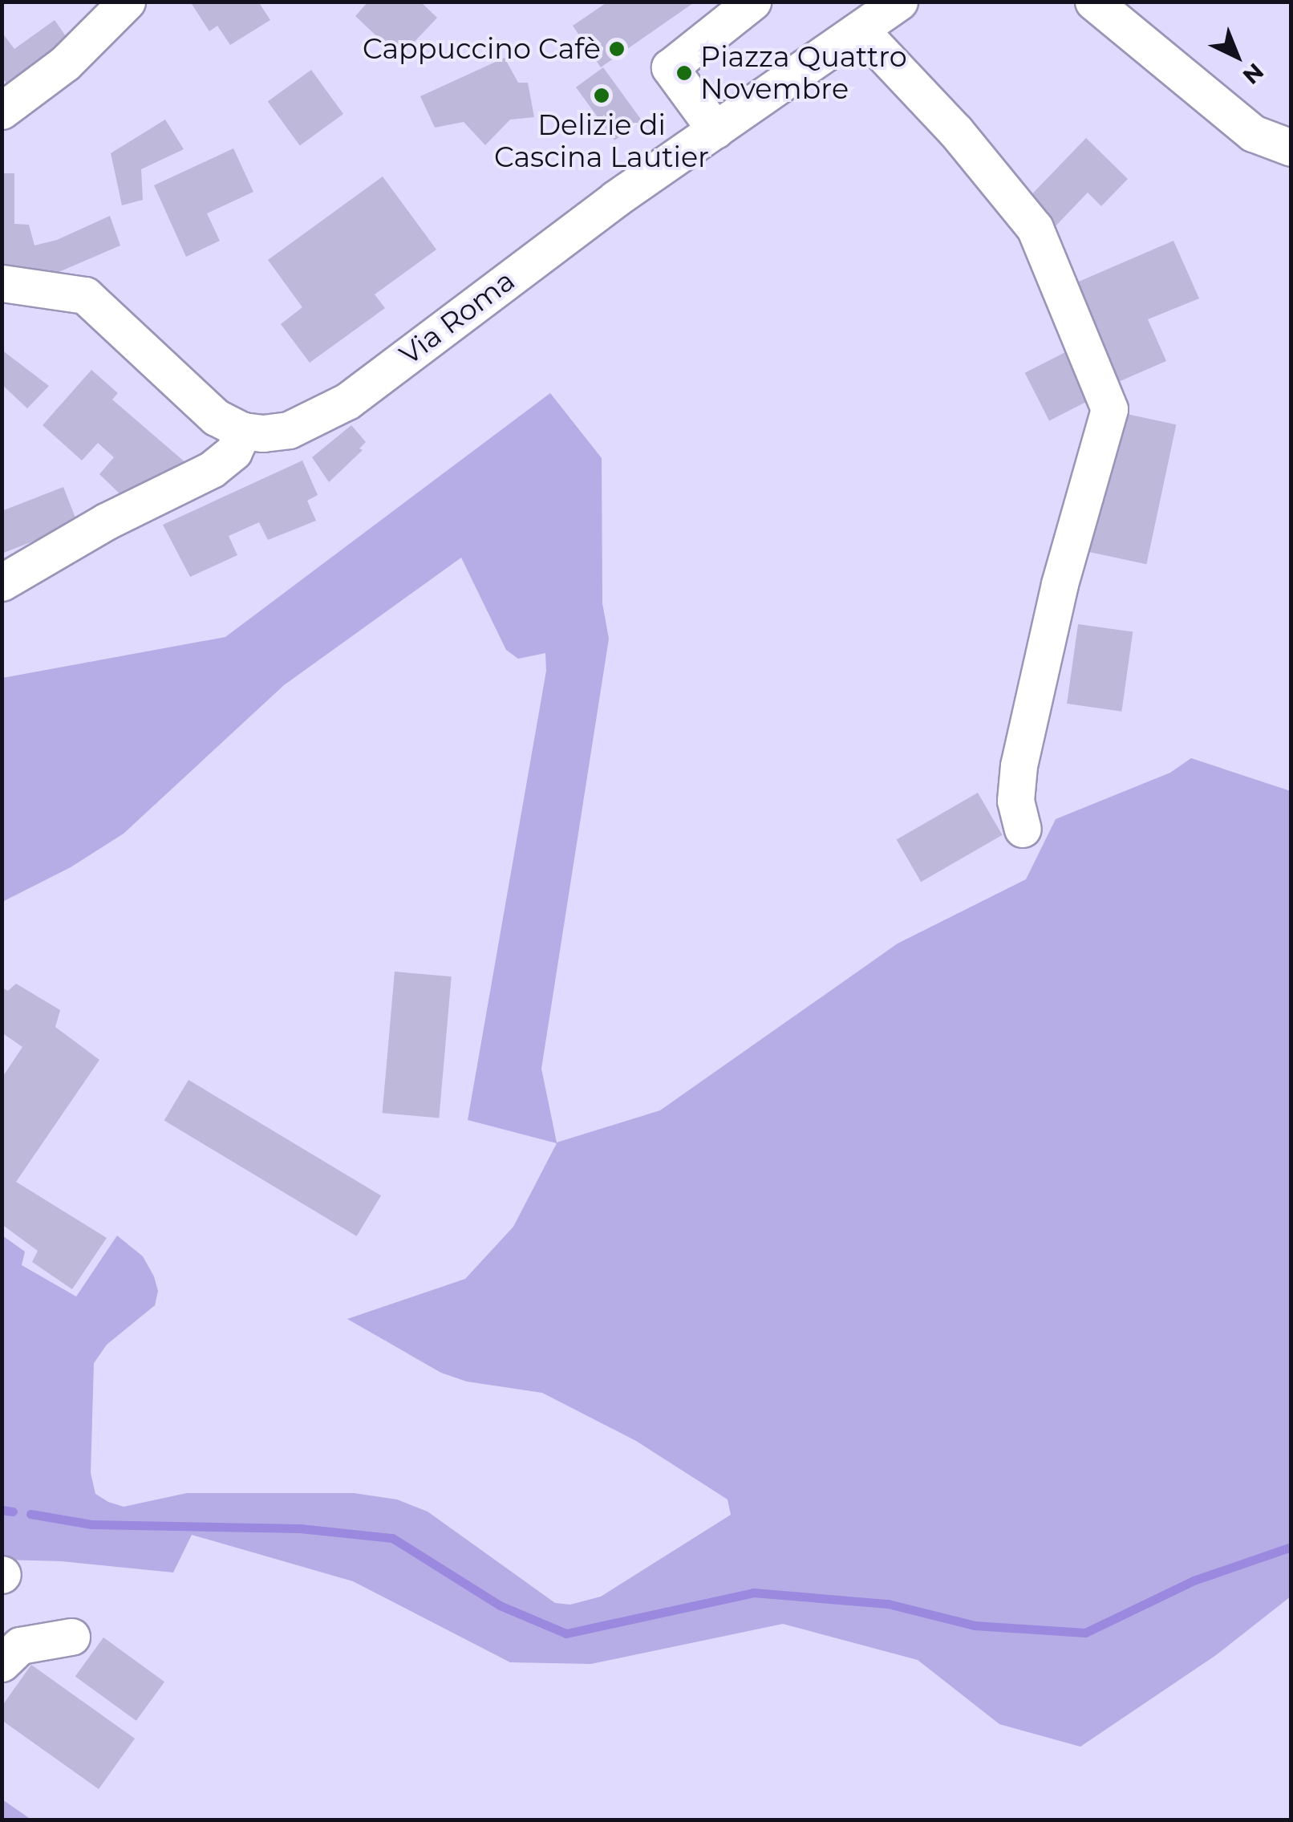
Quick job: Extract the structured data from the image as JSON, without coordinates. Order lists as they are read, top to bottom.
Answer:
{
  "streets": {
    "street": ["Via Roma"]
  },
  "places": ["Cappuccino Cafè", "Piazza Quattro Novembre", "Delizie di Cascina Lautier"],
  "north": "bottom right"
}
